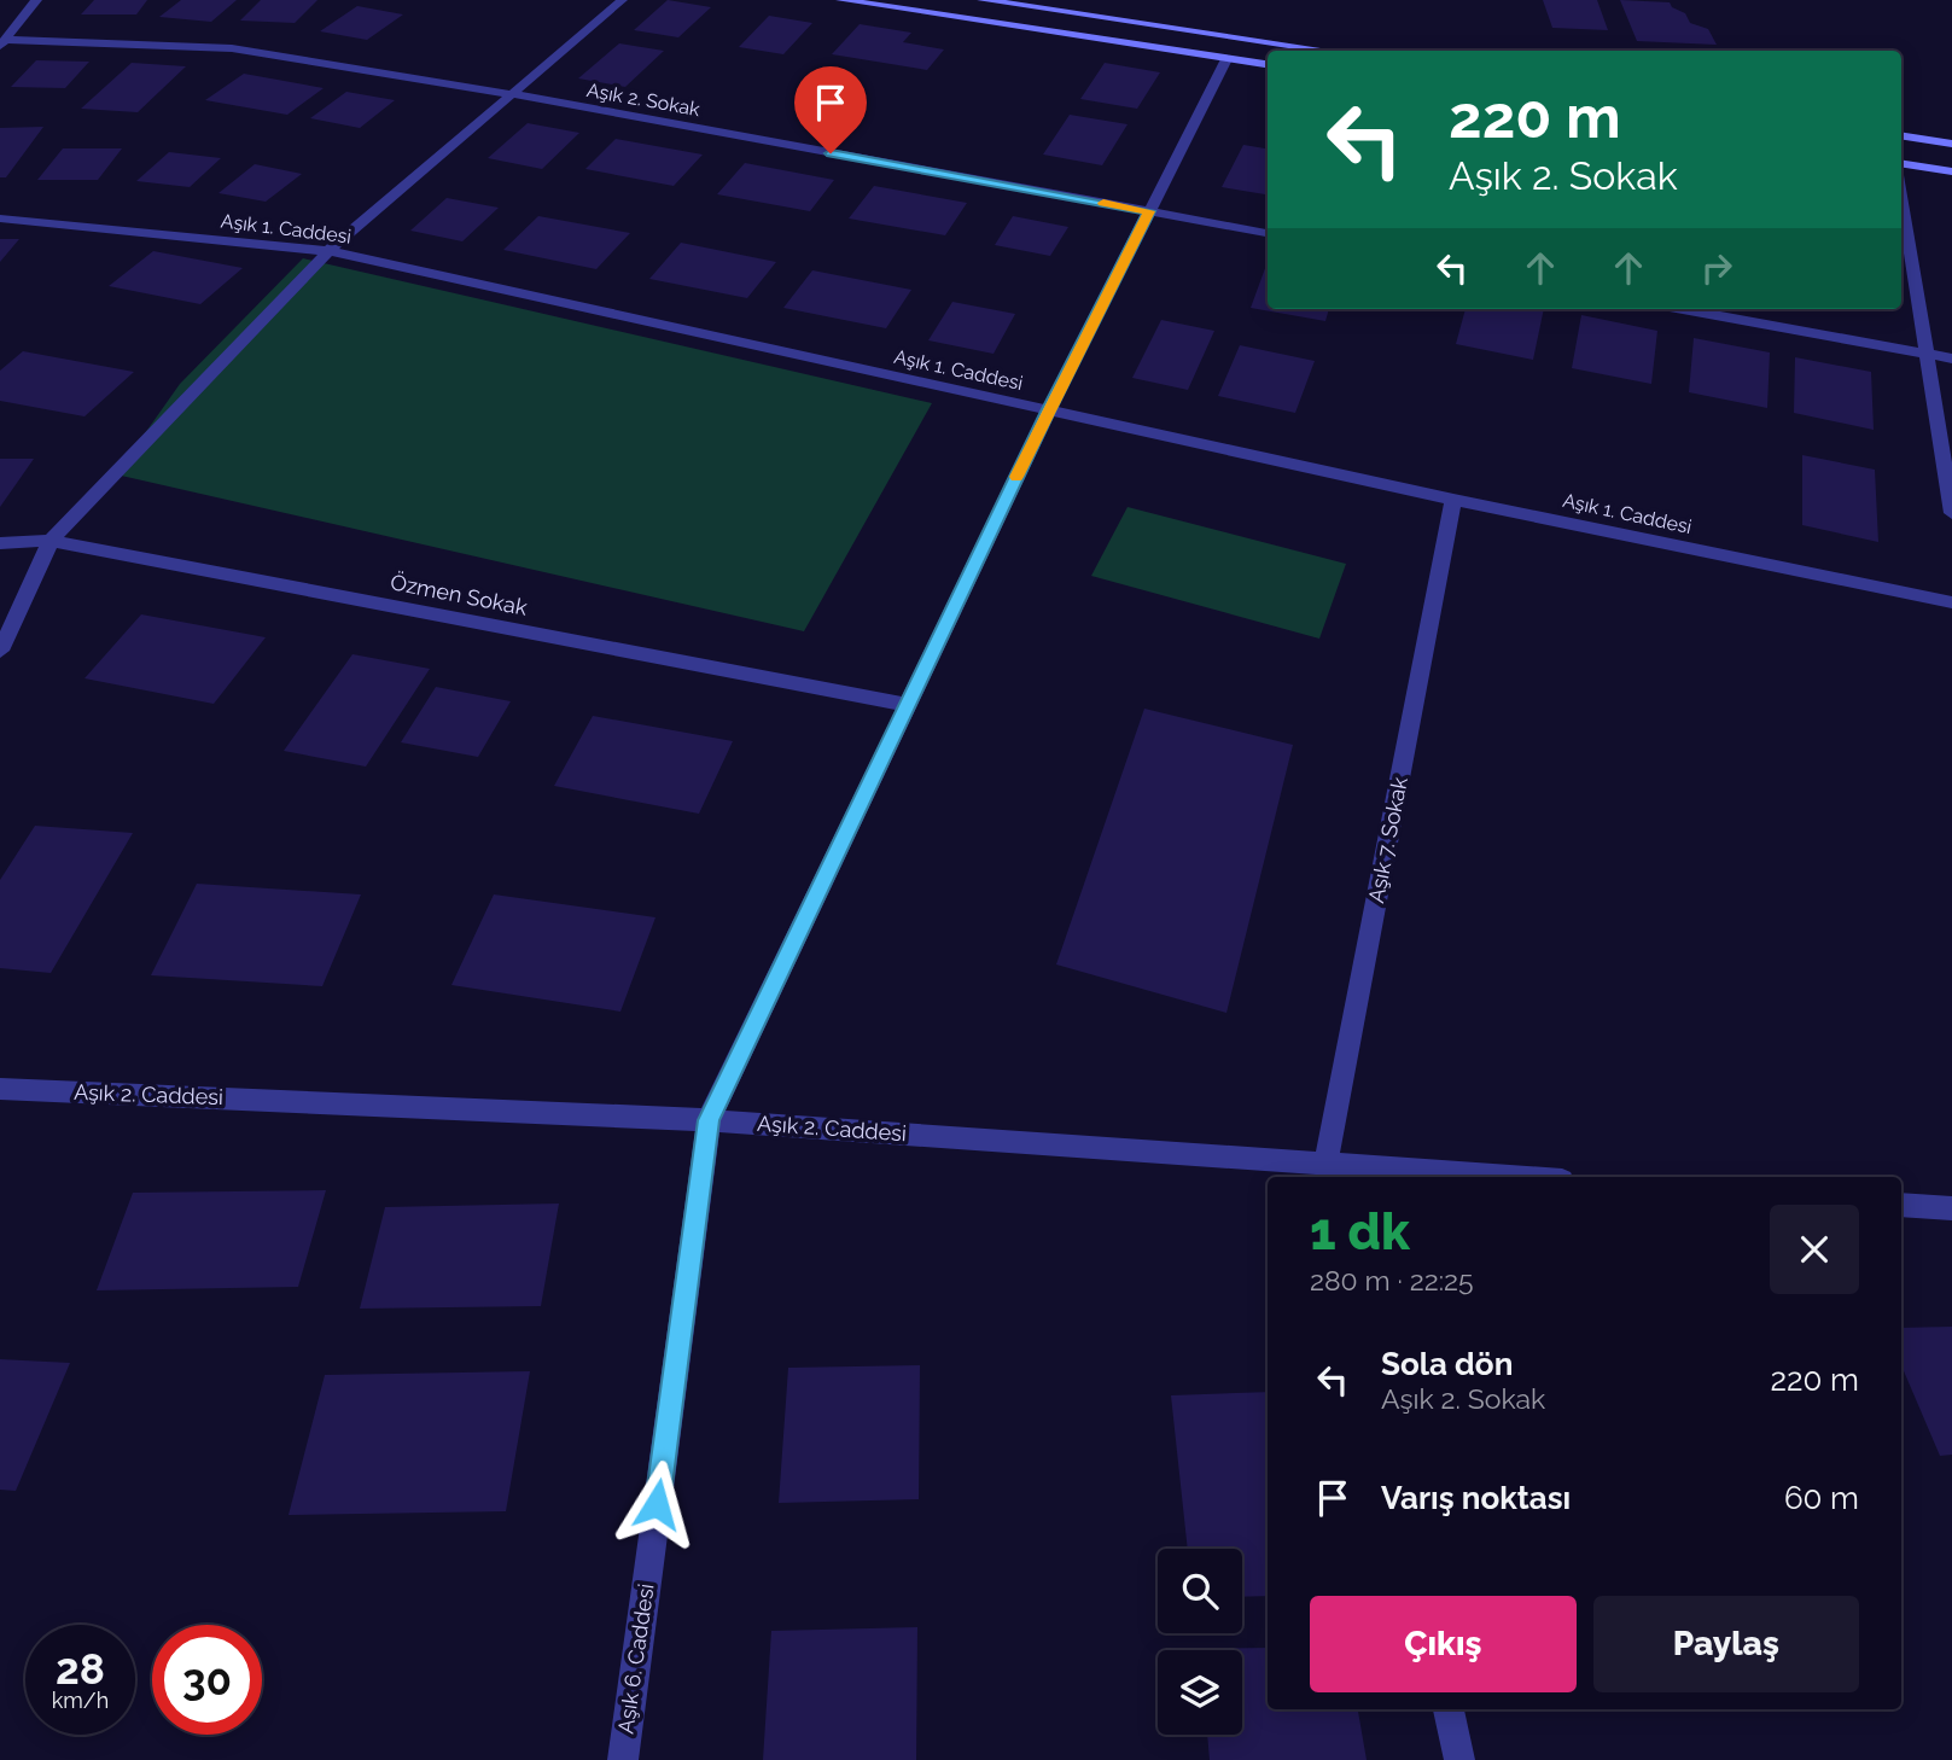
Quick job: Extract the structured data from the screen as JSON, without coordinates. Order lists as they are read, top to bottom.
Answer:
{
  "streets": {
    "street": [
      "Aşık 2. Sokak",
      "Aşık 1. Caddesi",
      "Özmen Sokak",
      "Aşık 7. Sokak",
      "Aşık 2. Caddesi",
      "Aşık 6. Caddesi"
    ]
  },
  "crossings": [
    ["Aşık 2. Sokak", "Aşık 6. Caddesi"],
    ["Aşık 1. Caddesi", "Aşık 7. Sokak"],
    ["Aşık 1. Caddesi", "Aşık 6. Caddesi"],
    ["Özmen Sokak", "Aşık 6. Caddesi"],
    ["Aşık 7. Sokak", "Aşık 2. Caddesi"],
    ["Aşık 2. Caddesi", "Aşık 6. Caddesi"]
  ],
  "page": {
    "turn": ["220 m", "Aşık 2. Sokak"],
    "heading": ["1 dk", "280 m · 22:25"],
    "list": [
      {
        "name": "Sola dön",
        "note": "Aşık 2. Sokak",
        "value": "220 m"
      },
      {
        "name": "Varış noktası",
        "value": "60 m"
      }
    ],
    "buttons": ["Çıkış", "Paylaş"],
    "speed": "28 km/h",
    "limit": "30"
  }
}
